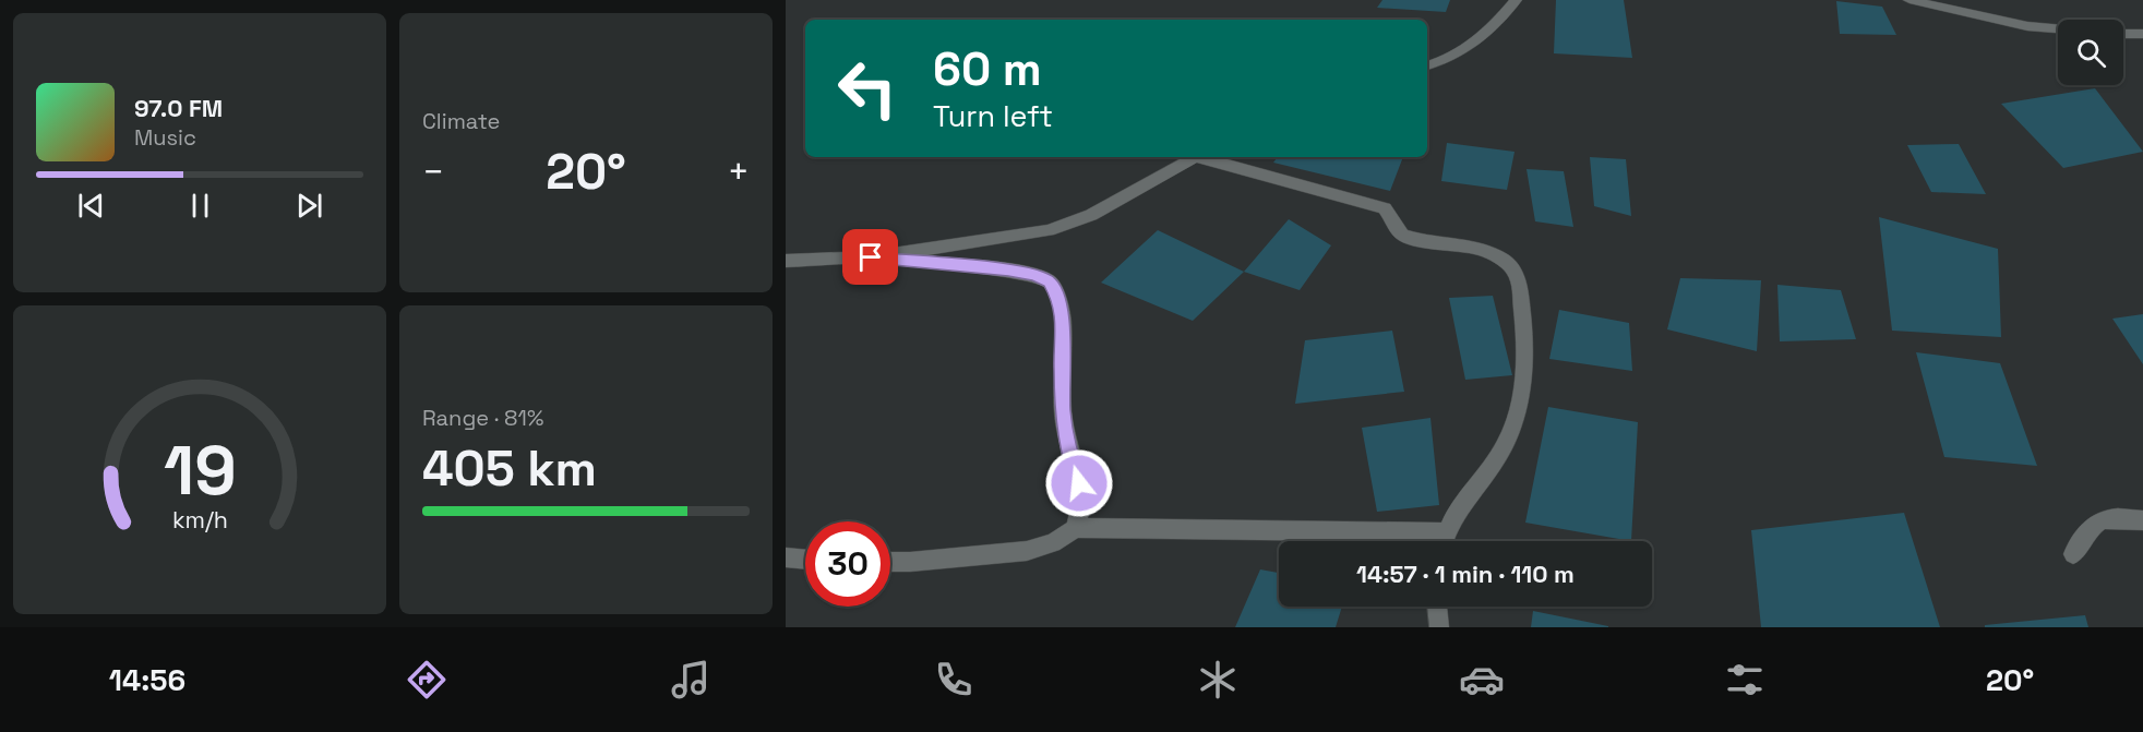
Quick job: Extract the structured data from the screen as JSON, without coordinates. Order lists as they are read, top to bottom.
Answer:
{
  "page": {
    "tile": [
      "Climate",
      ["Range · 81%", "405 km"]
    ],
    "turn": ["60 m", "Turn left"],
    "song": ["97.0 FM", "Music"],
    "heat": ["−", "20°", "+"],
    "limit": "30",
    "trip": "14:57 · 1 min · 110 m",
    "tabs": ["14:56", "20°"],
    "gauge": ["19", "km/h"]
  }
}
